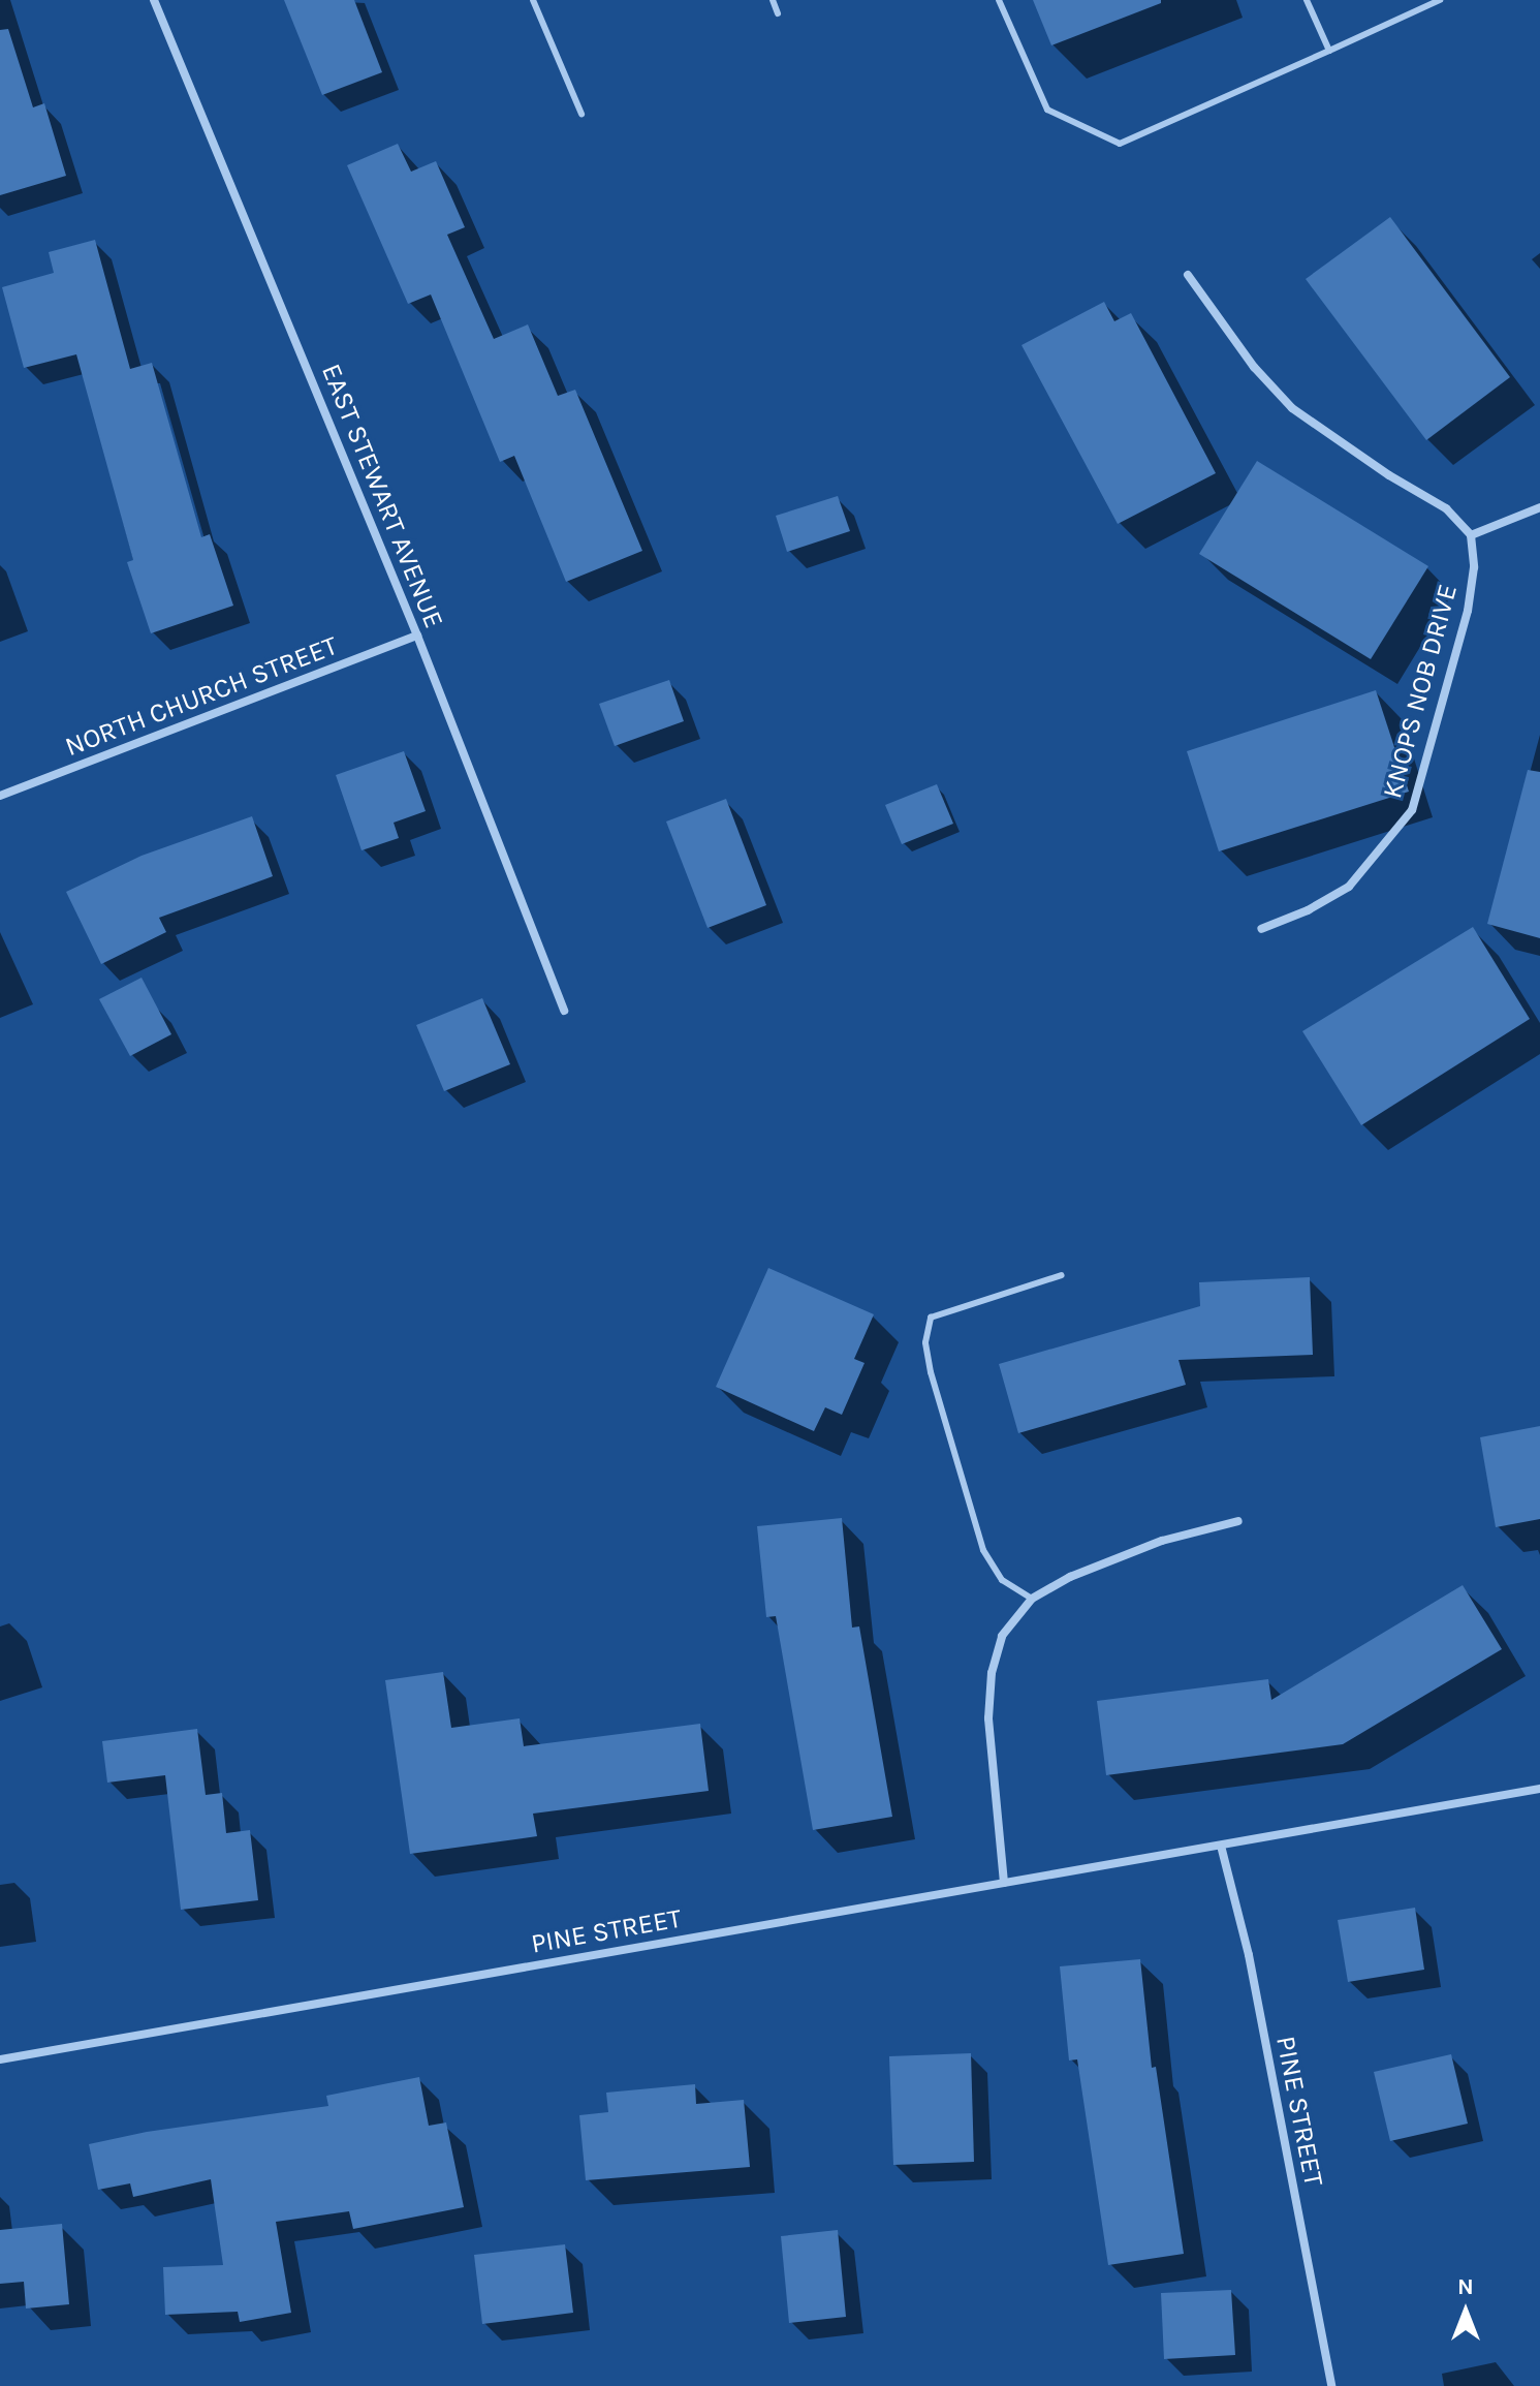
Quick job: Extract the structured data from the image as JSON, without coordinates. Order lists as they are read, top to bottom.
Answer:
{
  "streets": {
    "street": [
      "EAST STEWART AVENUE",
      "KNOPS NOB DRIVE",
      "NORTH CHURCH STREET",
      "PINE STREET"
    ]
  },
  "crossings": [
    ["EAST STEWART AVENUE", "NORTH CHURCH STREET"]
  ],
  "north": "top"
}
